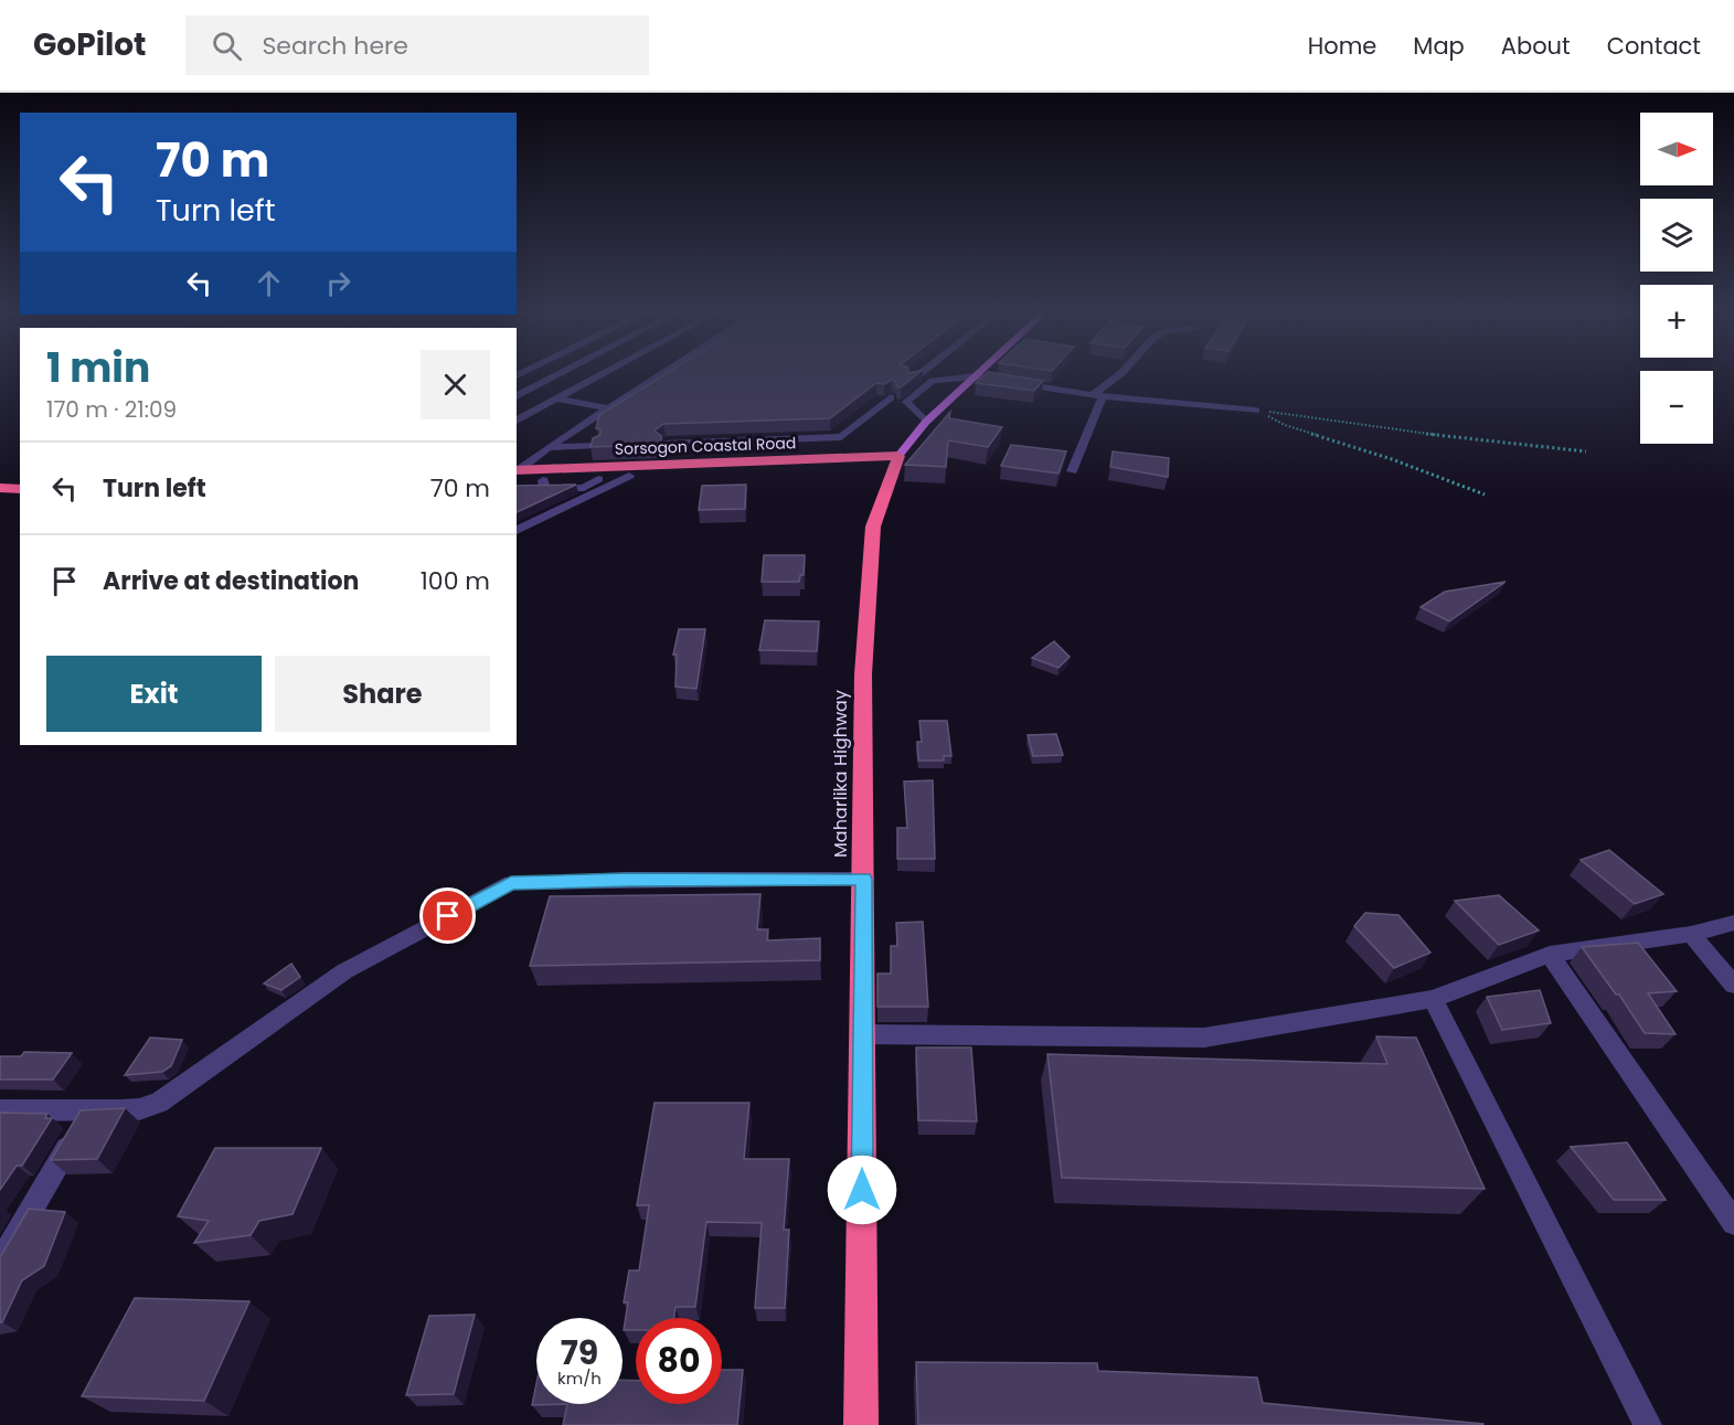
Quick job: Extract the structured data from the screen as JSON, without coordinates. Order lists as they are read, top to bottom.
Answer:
{
  "streets": {
    "highway": ["Sorsogon Coastal Road", "Maharlika Highway"]
  },
  "crossings": [
    ["Sorsogon Coastal Road", "Maharlika Highway"]
  ],
  "north": "right",
  "page": {
    "header": "GoPilot",
    "search": "Search here",
    "nav": [
      "Home",
      "Map",
      "About",
      "Contact"
    ],
    "map_buttons": ["+", "−"],
    "turn": ["70 m", "Turn left"],
    "heading": ["1 min", "170 m · 21:09"],
    "list": [
      {
        "name": "Turn left",
        "value": "70 m"
      },
      {
        "name": "Arrive at destination",
        "value": "100 m"
      }
    ],
    "buttons": ["Exit", "Share"],
    "speed": "79 km/h",
    "limit": "80"
  }
}
